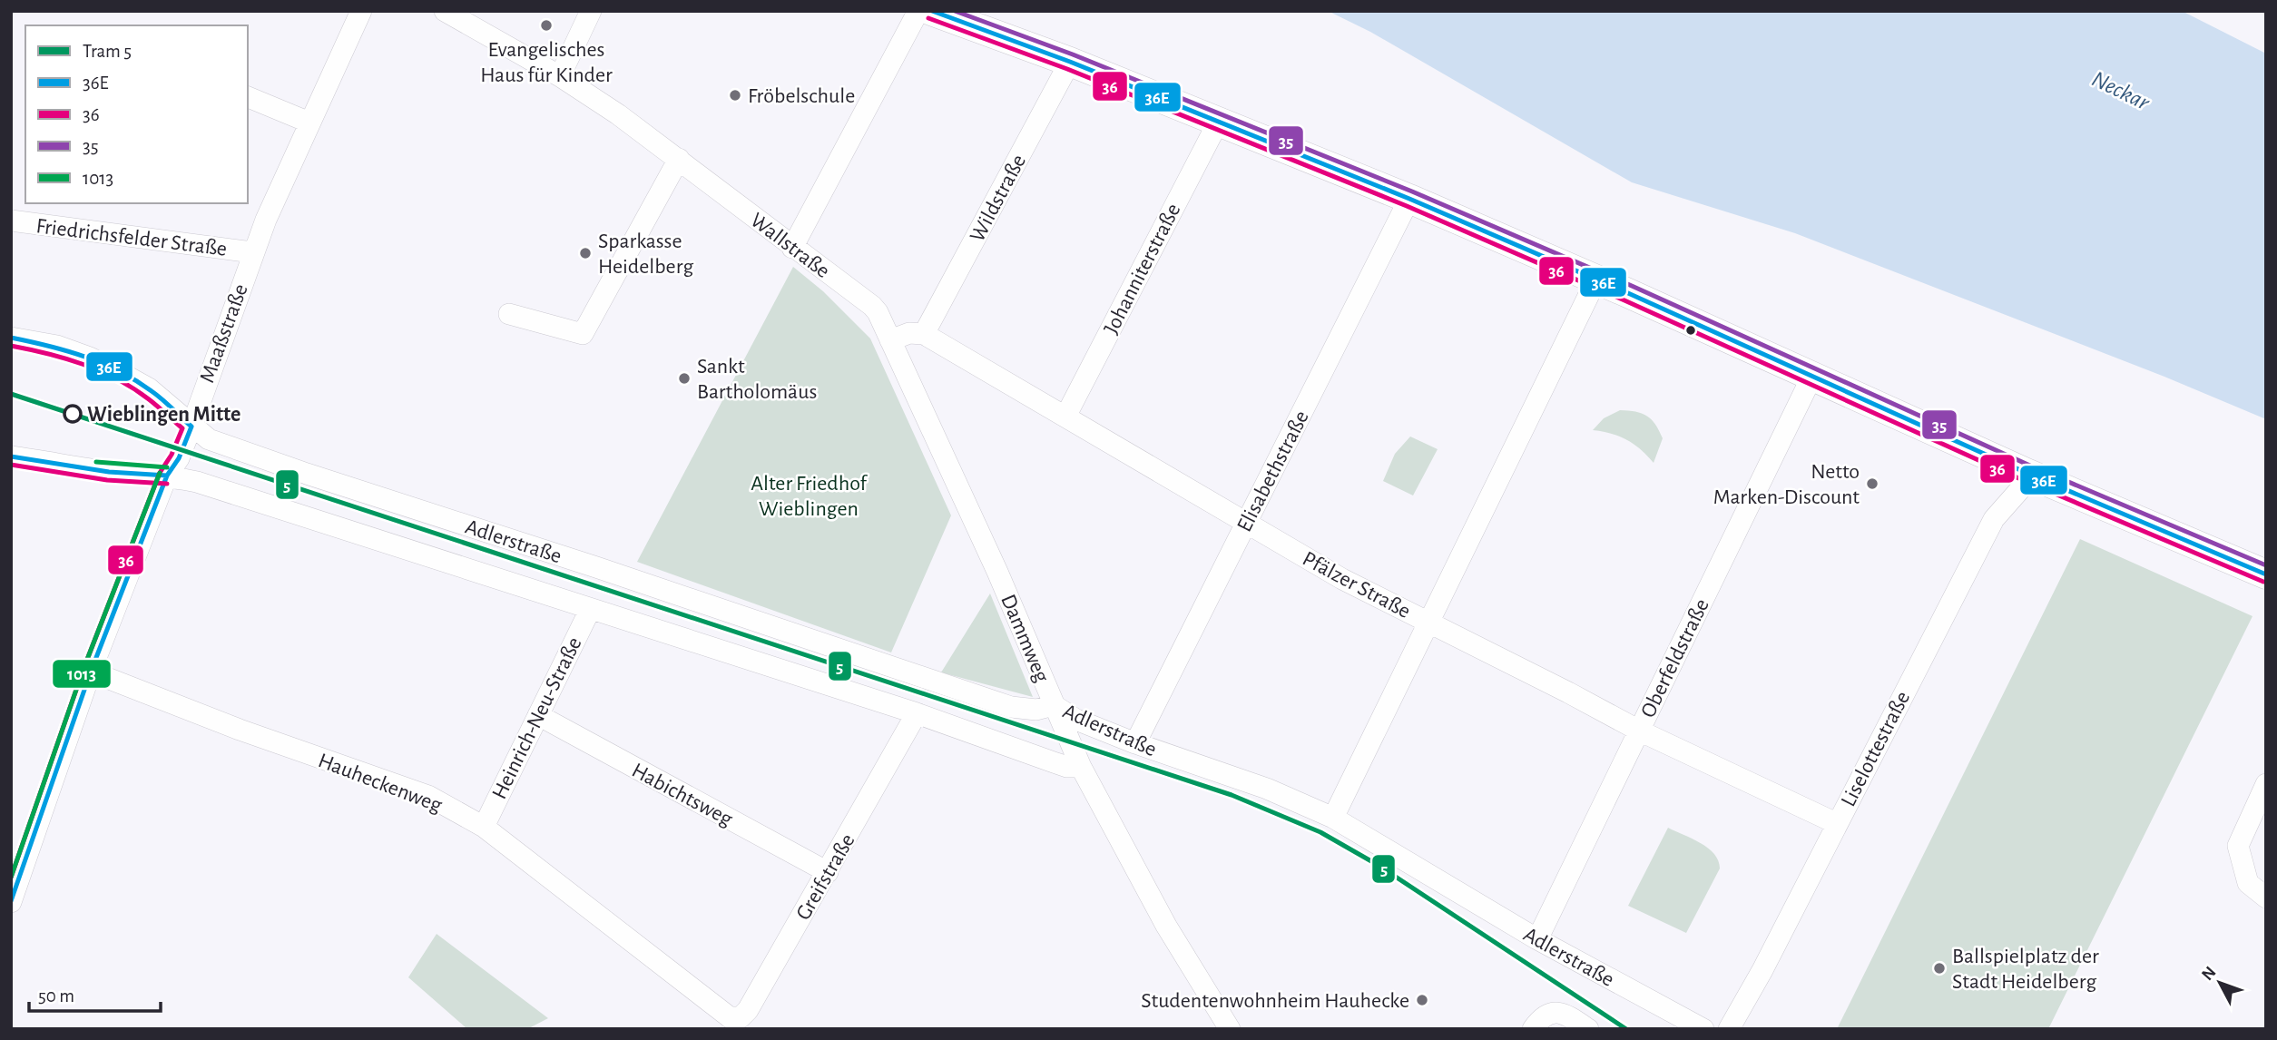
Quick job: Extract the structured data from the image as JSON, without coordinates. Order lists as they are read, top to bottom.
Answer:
{
  "streets": {
    "street": [
      "Wildstraße",
      "Friedrichsfelder Straße",
      "Wallstraße",
      "Johanniterstraße",
      "Maaßstraße",
      "Elisabethstraße",
      "Adlerstraße",
      "Pfälzer Straße",
      "Dammweg",
      "Oberfeldstraße",
      "Heinrich-Neu-Straße",
      "Liselottestraße",
      "Hauheckenweg",
      "Habichtsweg",
      "Greifstraße"
    ]
  },
  "crossings": [
    ["Wildstraße", "Pfälzer Straße"],
    ["Friedrichsfelder Straße", "Maaßstraße"],
    ["Wallstraße", "Dammweg"],
    ["Johanniterstraße", "Pfälzer Straße"],
    ["Maaßstraße", "Adlerstraße"],
    ["Maaßstraße", "Hauheckenweg"],
    ["Elisabethstraße", "Adlerstraße"],
    ["Elisabethstraße", "Pfälzer Straße"],
    ["Adlerstraße", "Dammweg"],
    ["Adlerstraße", "Oberfeldstraße"],
    ["Adlerstraße", "Heinrich-Neu-Straße"],
    ["Adlerstraße", "Greifstraße"],
    ["Pfälzer Straße", "Oberfeldstraße"],
    ["Pfälzer Straße", "Liselottestraße"],
    ["Heinrich-Neu-Straße", "Hauheckenweg"],
    ["Heinrich-Neu-Straße", "Habichtsweg"],
    ["Hauheckenweg", "Greifstraße"],
    ["Habichtsweg", "Greifstraße"]
  ],
  "water": ["Neckar"],
  "parks": ["Alter Friedhof Wieblingen"],
  "places": [
    "Evangelisches Haus für Kinder",
    "Fröbelschule",
    "Sparkasse Heidelberg",
    "Sankt Bartholomäus",
    "Wieblingen Mitte",
    "Netto Marken-Discount",
    "Ballspielplatz der Stadt Heidelberg",
    "Studentenwohnheim Hauhecke"
  ],
  "lines": [
    "transit line 36E",
    "transit line 35",
    "transit line 36",
    "tram line 5",
    "transit line 1013"
  ],
  "legend": [
    "Tram 5",
    "36E",
    "36",
    "35",
    "1013"
  ],
  "scale_bar": "50 m",
  "north": "top left"
}
